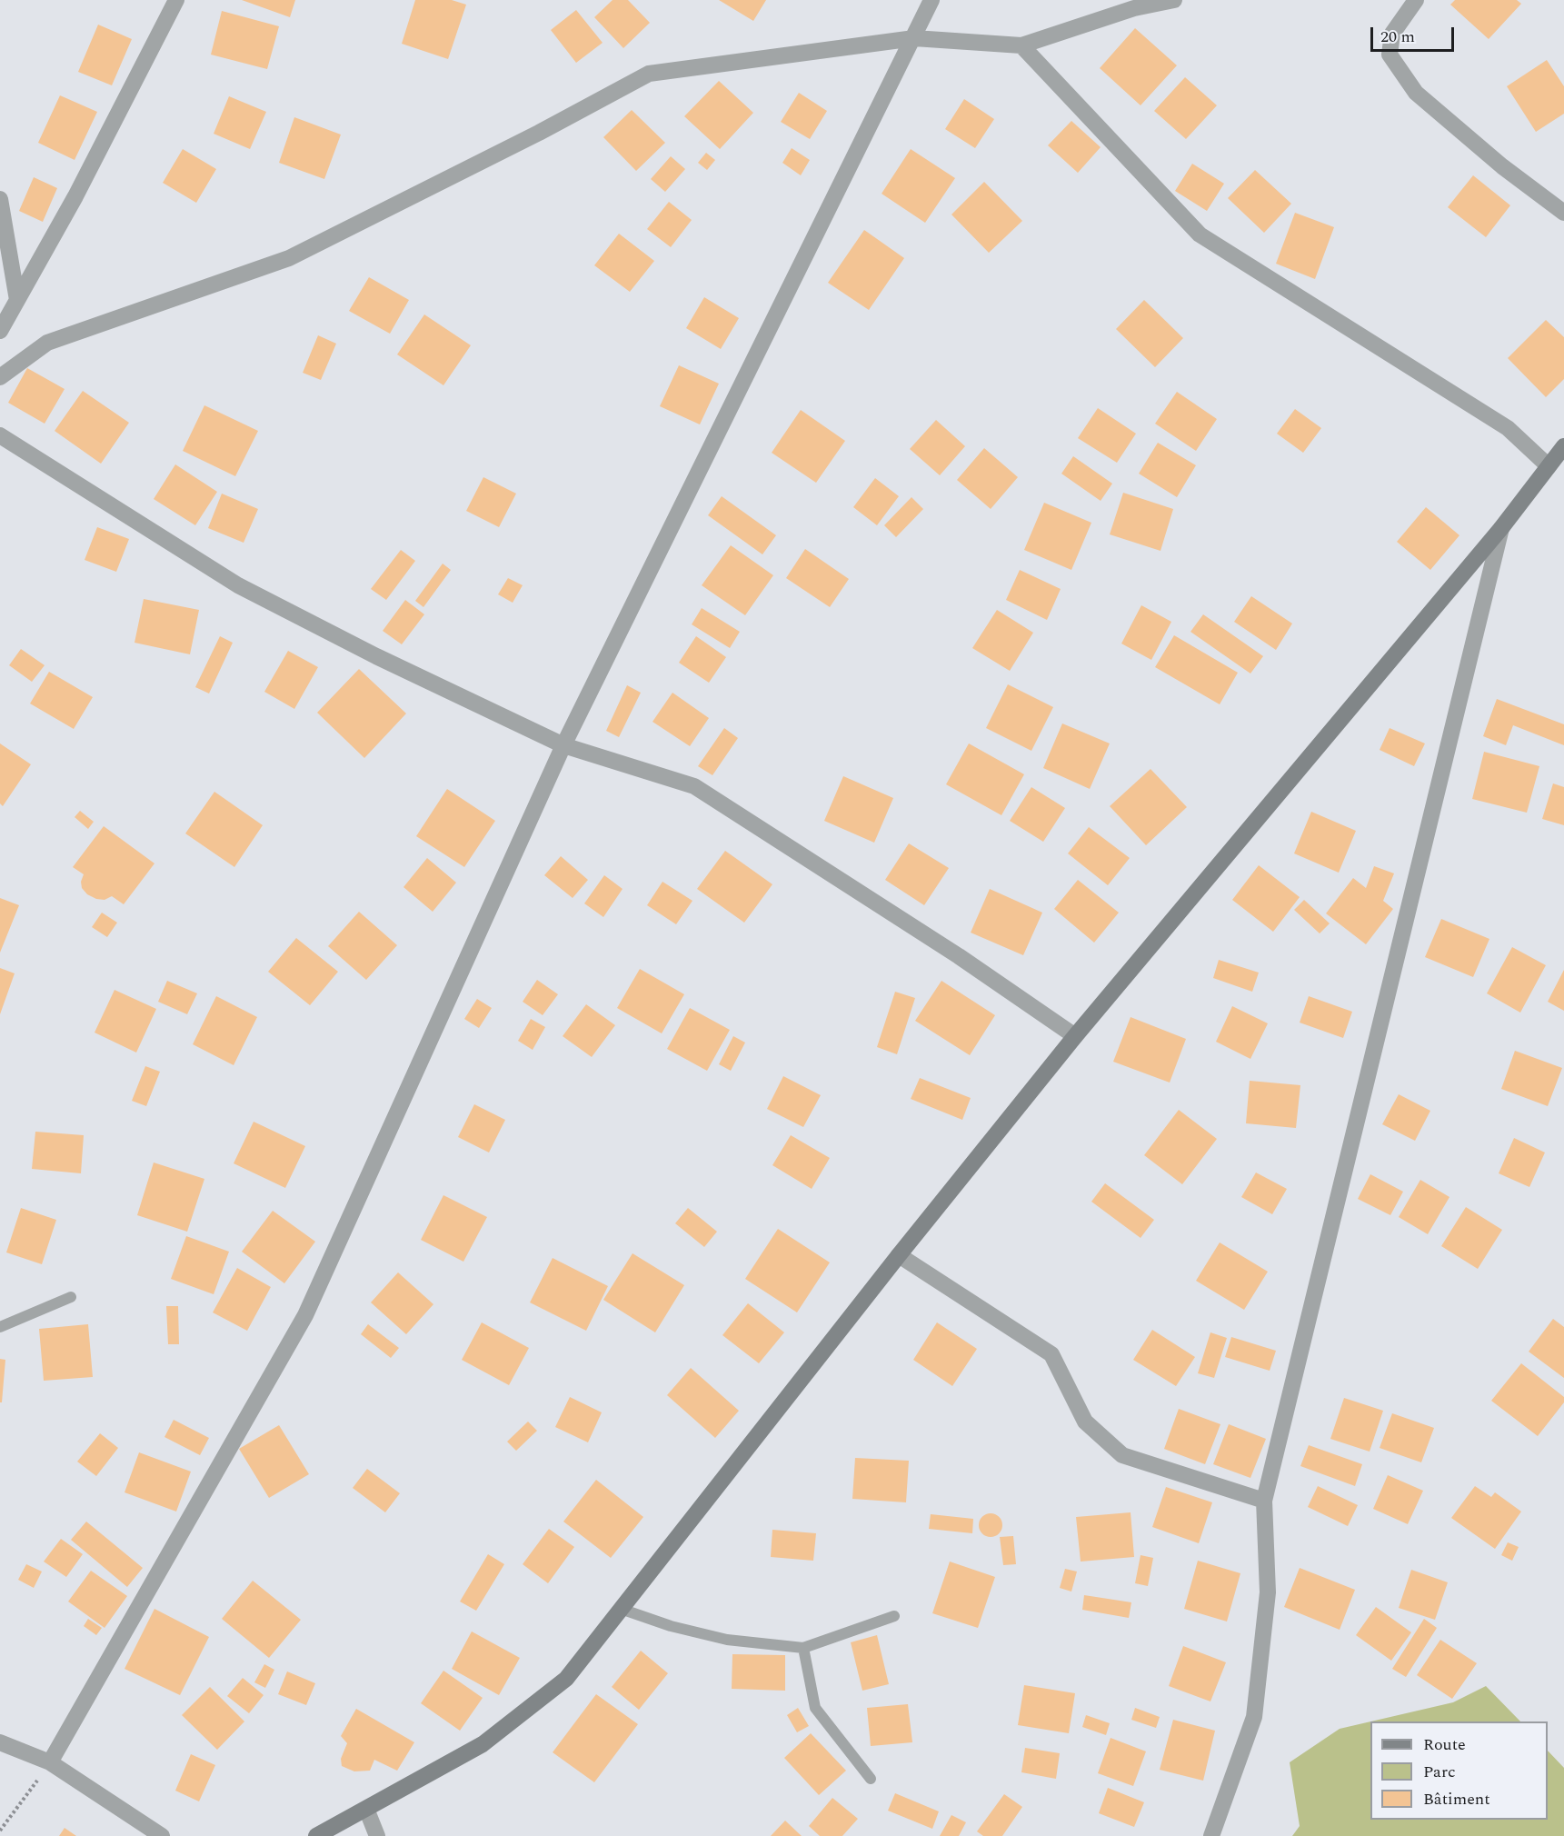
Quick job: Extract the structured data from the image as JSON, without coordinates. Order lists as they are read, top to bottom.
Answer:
{
  "legend": ["Route", "Parc", "Bâtiment"],
  "scale_bar": "20 m"
}
